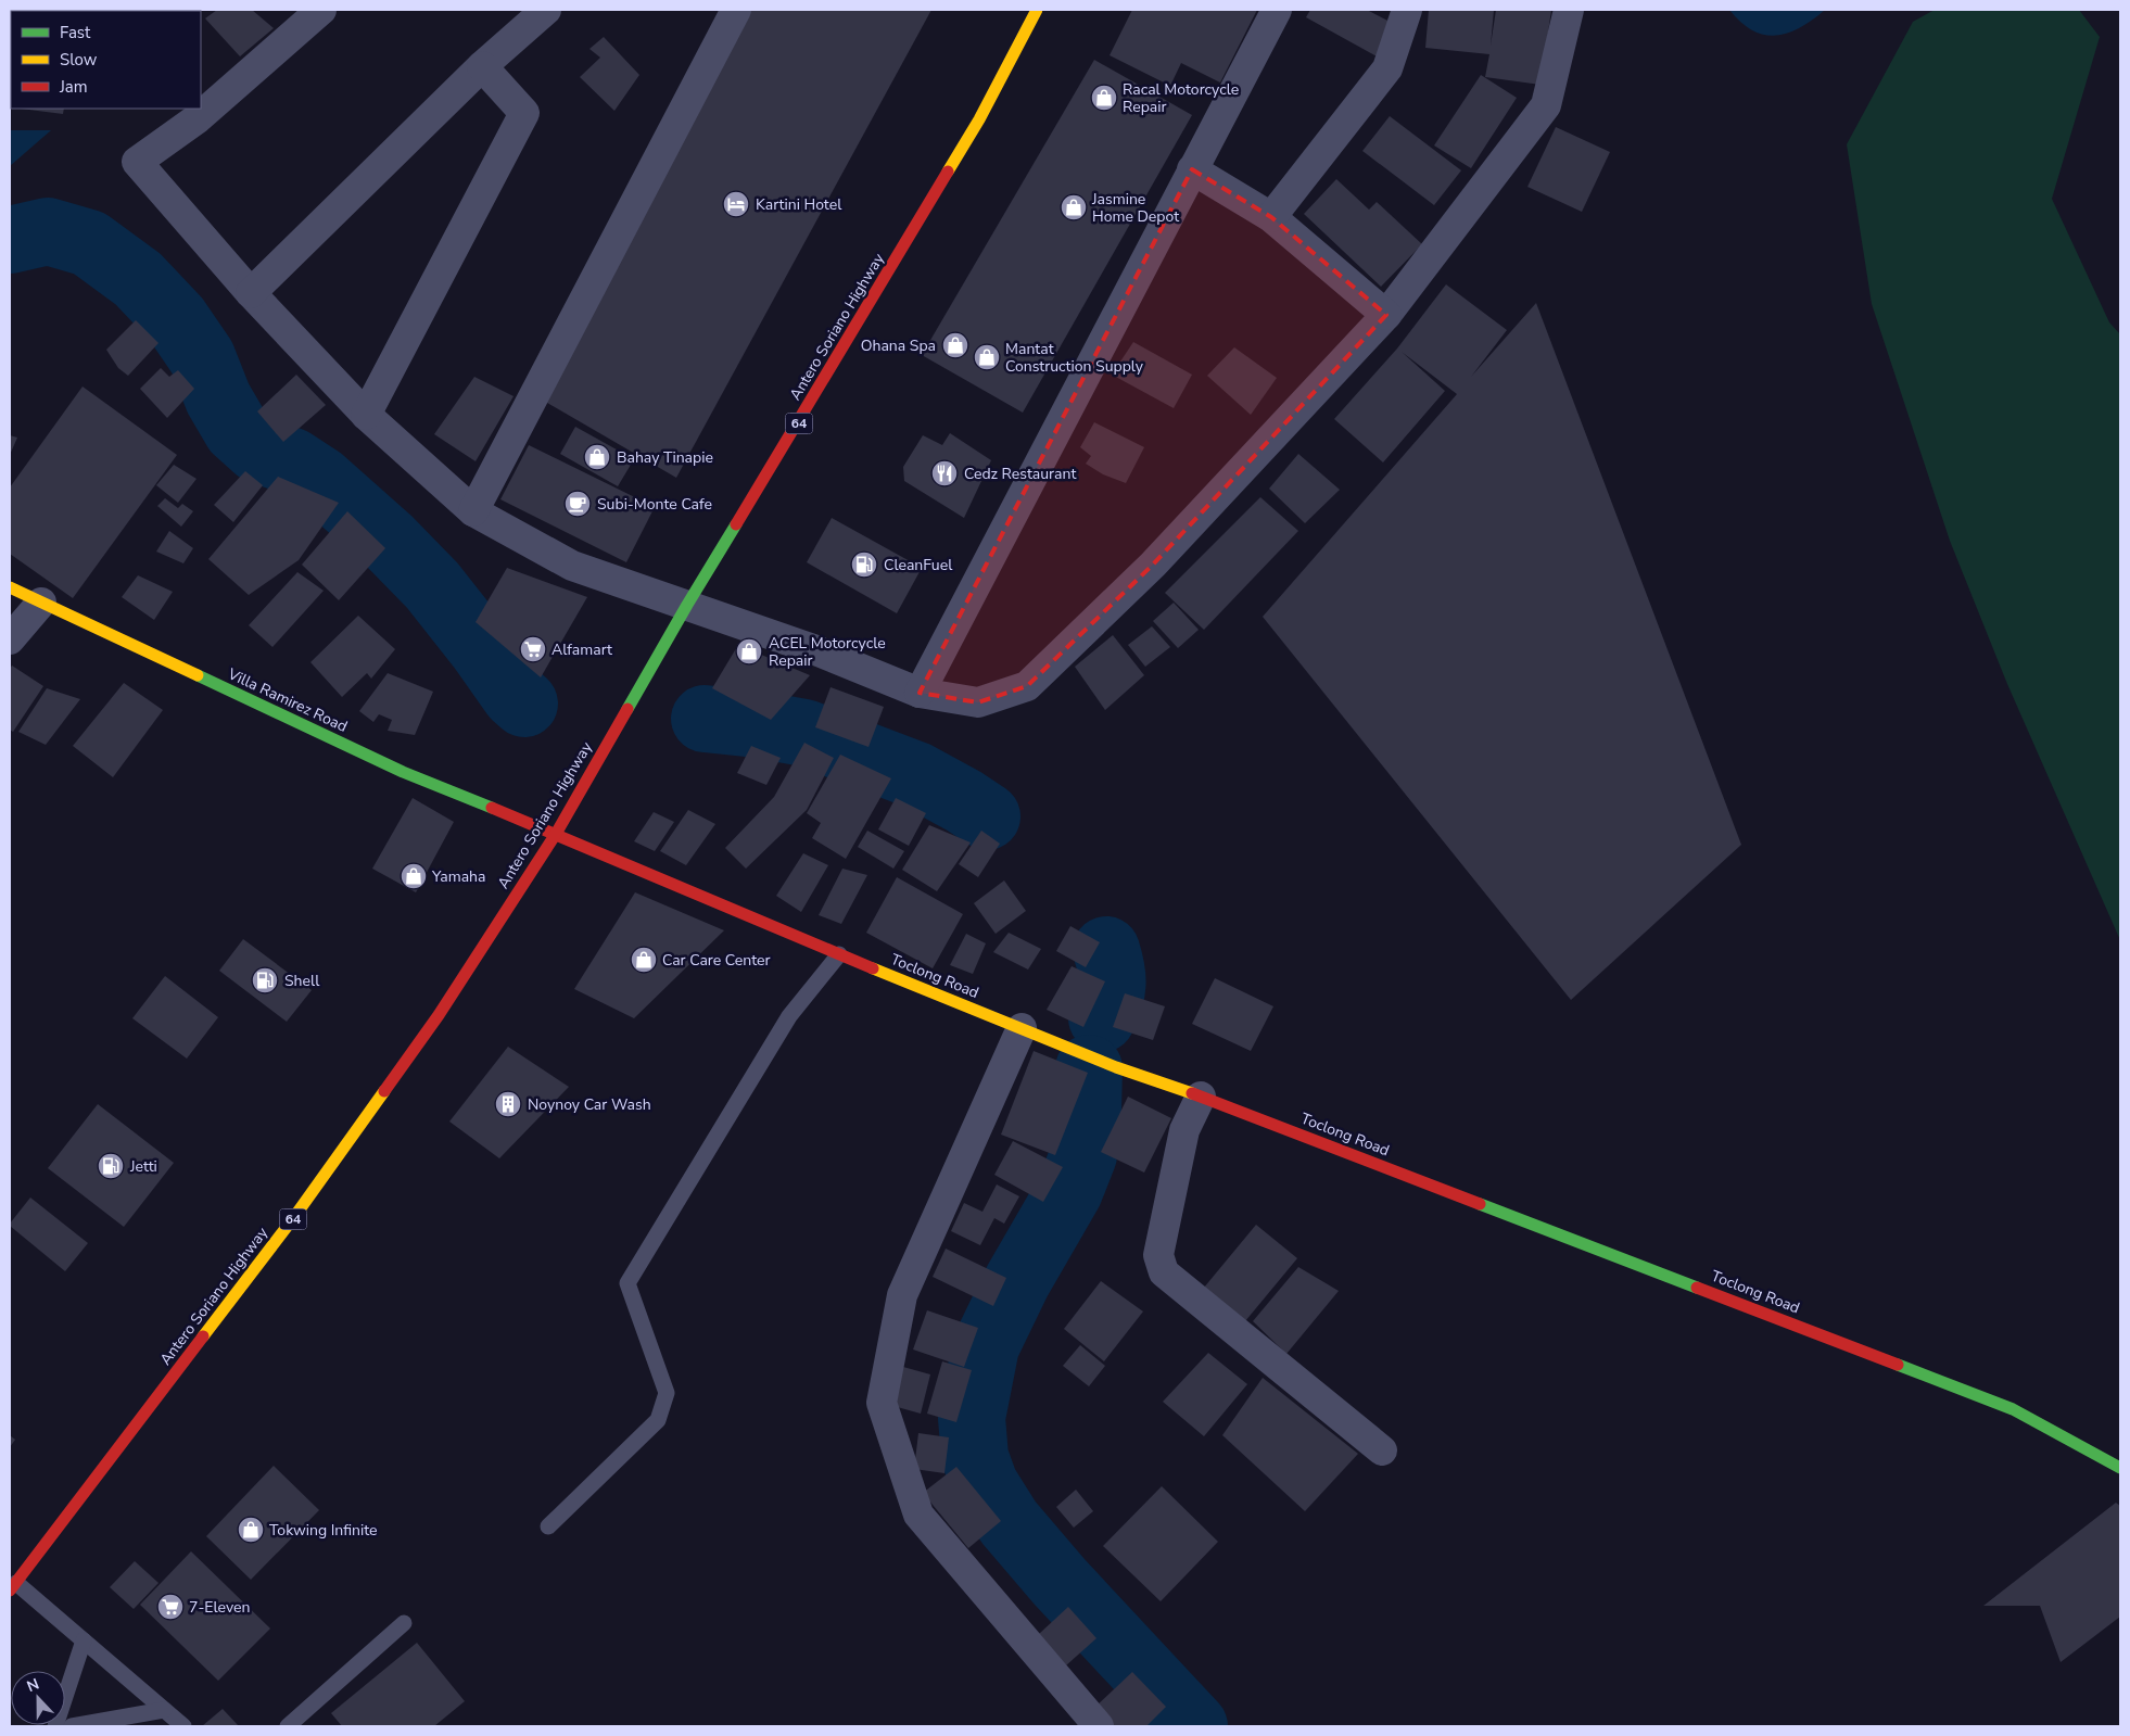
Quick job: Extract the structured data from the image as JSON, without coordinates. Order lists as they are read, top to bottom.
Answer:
{
  "streets": {
    "street": [
      "Antero Soriano Highway",
      "64",
      "Villa Ramirez Road",
      "Toclong Road"
    ]
  },
  "crossings": [
    ["Antero Soriano Highway", "Villa Ramirez Road"],
    ["Antero Soriano Highway", "Toclong Road"],
    ["Villa Ramirez Road", "Toclong Road"]
  ],
  "places": {
    "shop": [
      "Racal Motorcycle Repair",
      "Jasmine Home Depot",
      "Ohana Spa",
      "Mantat Construction Supply",
      "Bahay Tinapie",
      "ACEL Motorcycle Repair",
      "Yamaha",
      "Car Care Center",
      "Tokwing Infinite"
    ],
    "hotel": ["Kartini Hotel"],
    "restaurant": ["Cedz Restaurant"],
    "cafe": ["Subi-Monte Cafe"],
    "fuel station": ["CleanFuel", "Shell", "Jetti"],
    "supermarket": ["Alfamart", "7-Eleven"],
    "building": ["Noynoy Car Wash"]
  },
  "legend": ["Fast", "Slow", "Jam"],
  "north": "top"
}
